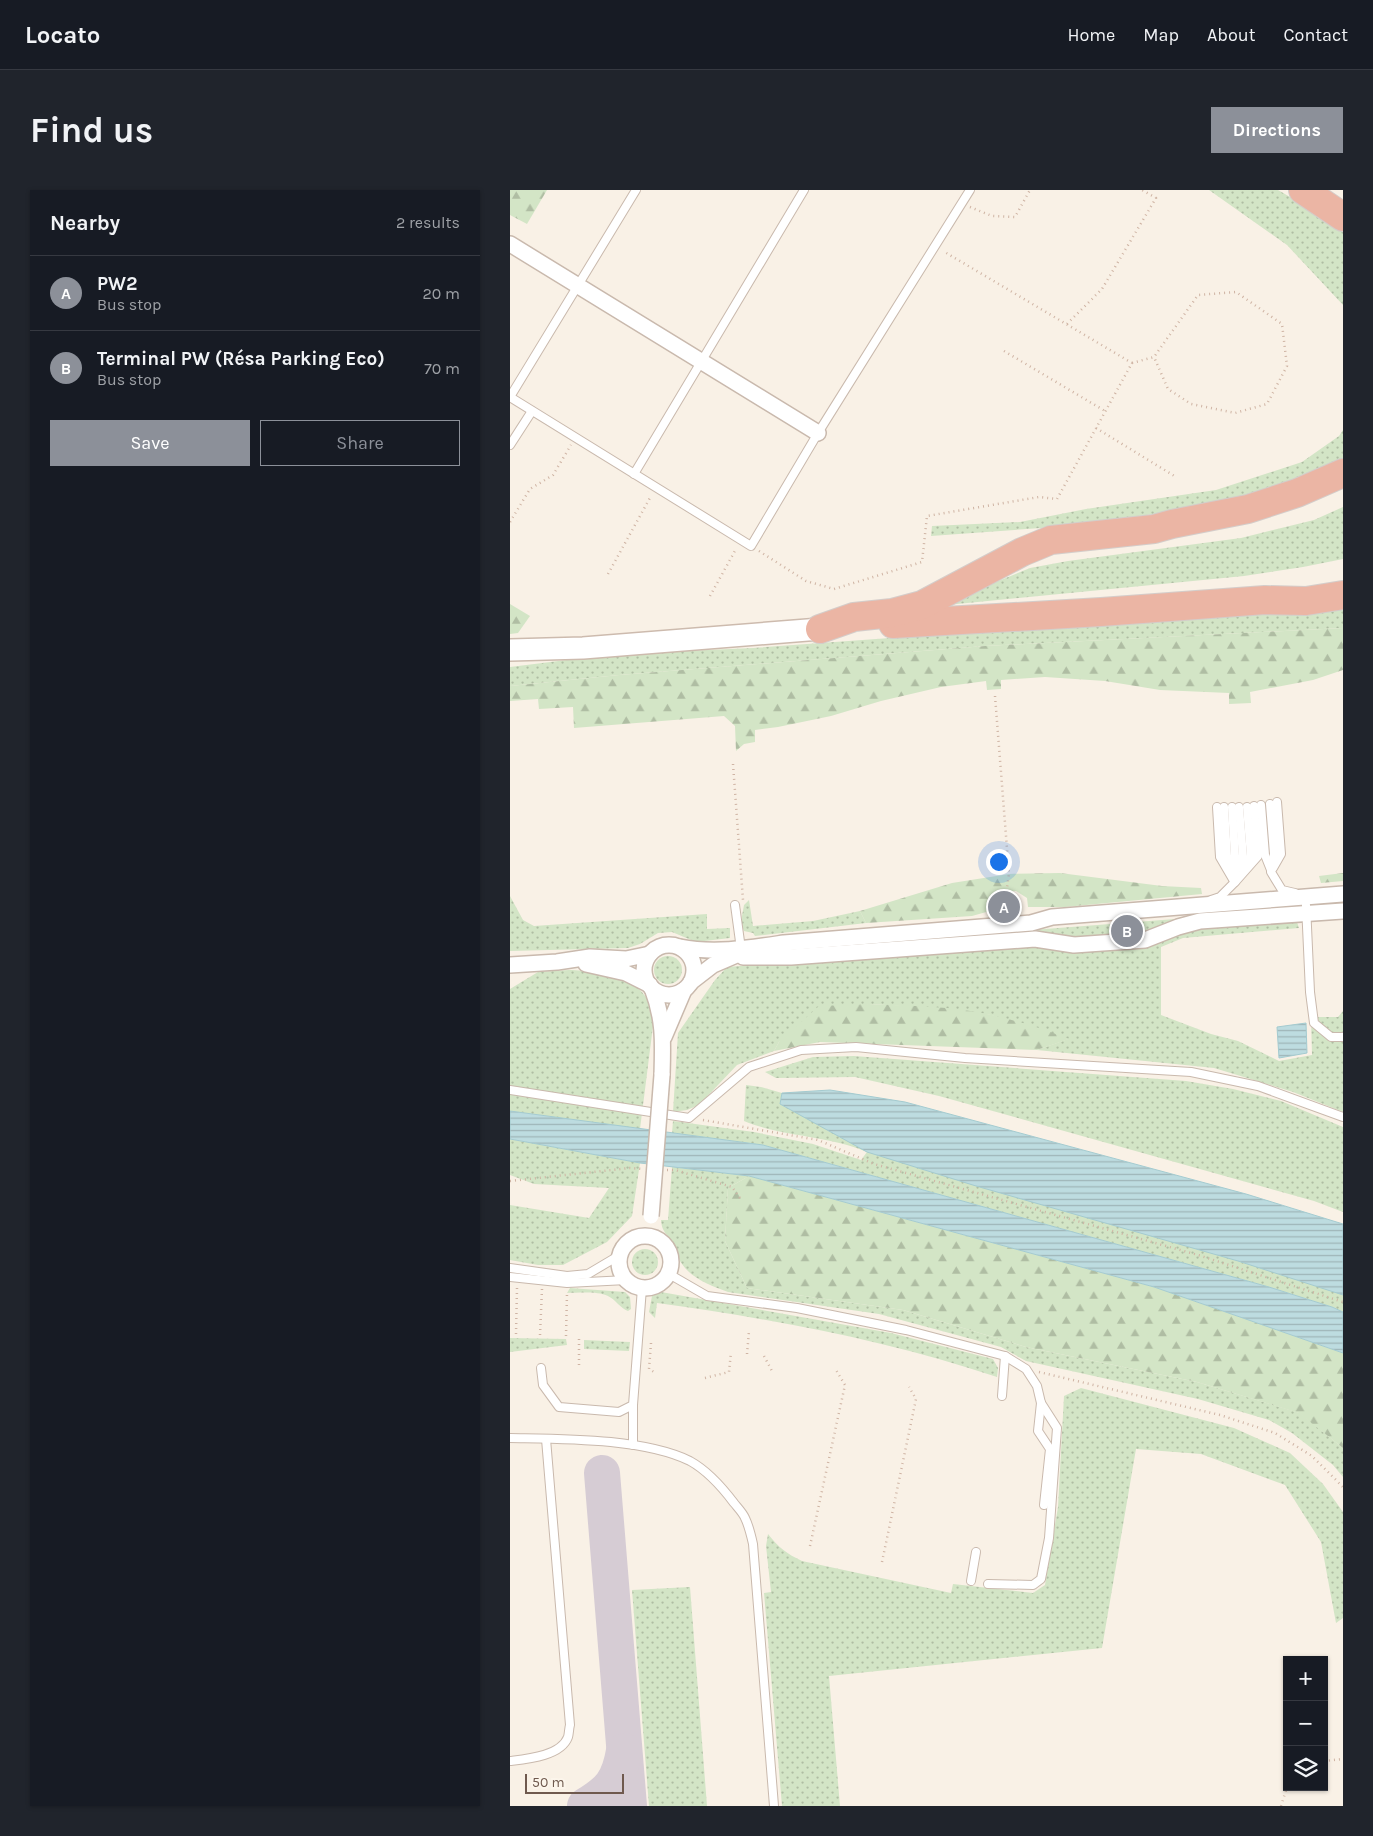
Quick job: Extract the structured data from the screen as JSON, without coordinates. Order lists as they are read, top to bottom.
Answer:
{
  "scale_bar": "50 m",
  "page": {
    "header": "Locato",
    "nav": [
      "Home",
      "Map",
      "About",
      "Contact"
    ],
    "buttons": [
      "Directions",
      ["Save", "Share"]
    ],
    "title": "Find us",
    "heading": ["Nearby", "2 results"],
    "list": [
      {
        "mark": "A",
        "name": "PW2",
        "note": "Bus stop",
        "value": "20 m"
      },
      {
        "mark": "B",
        "name": "Terminal PW (Résa Parking Eco)",
        "note": "Bus stop",
        "value": "70 m"
      }
    ],
    "pins": ["A", "B"],
    "map_buttons": ["+", "−"],
    "scale": "50 m"
  }
}
